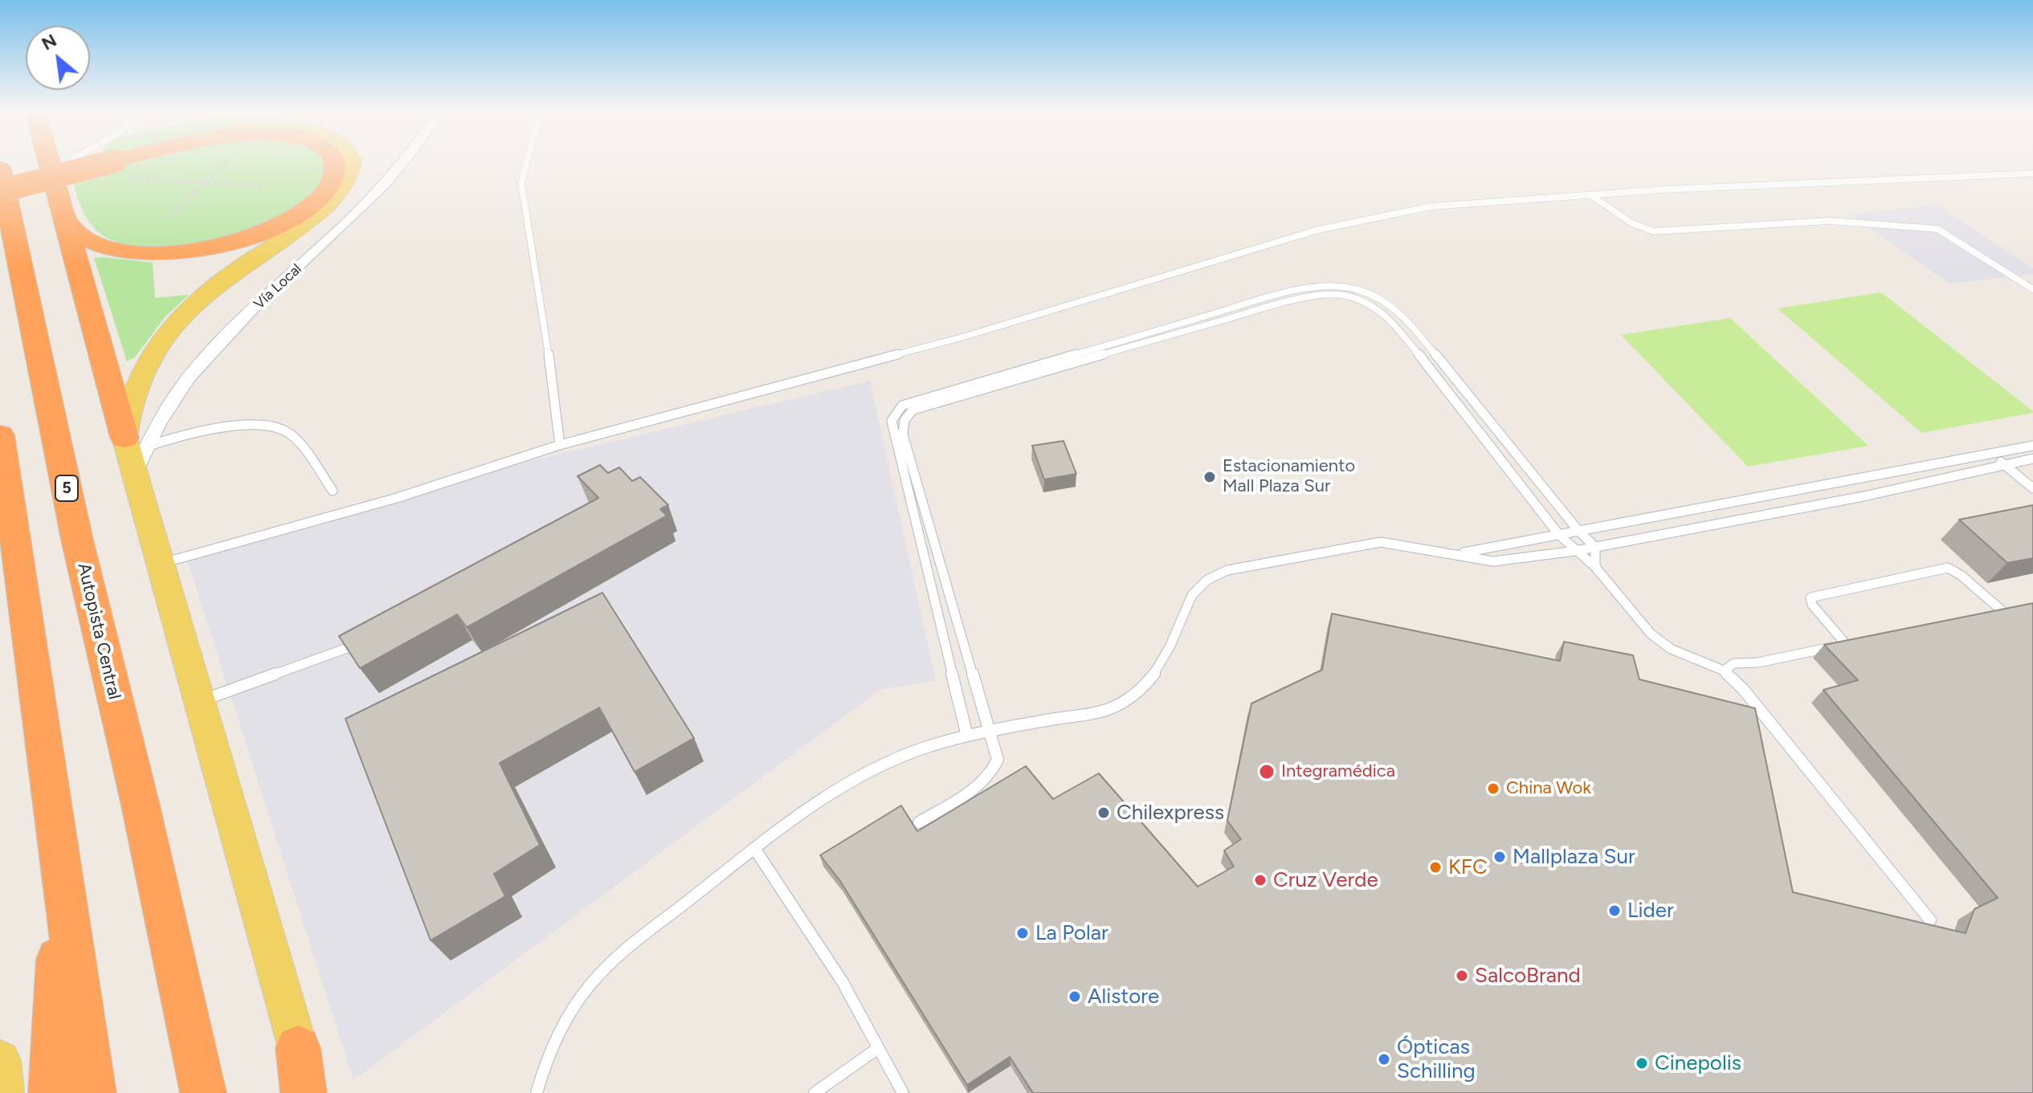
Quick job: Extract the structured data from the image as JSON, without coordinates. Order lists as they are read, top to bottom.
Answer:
{
  "streets": {
    "highway": ["5", "Autopista Central"],
    "street": ["Vía Local"]
  },
  "places": [
    "Estacionamiento Mall Plaza Sur",
    "Integramédica",
    "China Wok",
    "Chilexpress",
    "Mallplaza Sur",
    "KFC",
    "Cruz Verde",
    "Lider",
    "La Polar",
    "SalcoBrand",
    "Alistore",
    "Ópticas Schilling",
    "Cinepolis"
  ],
  "north": "top left"
}
